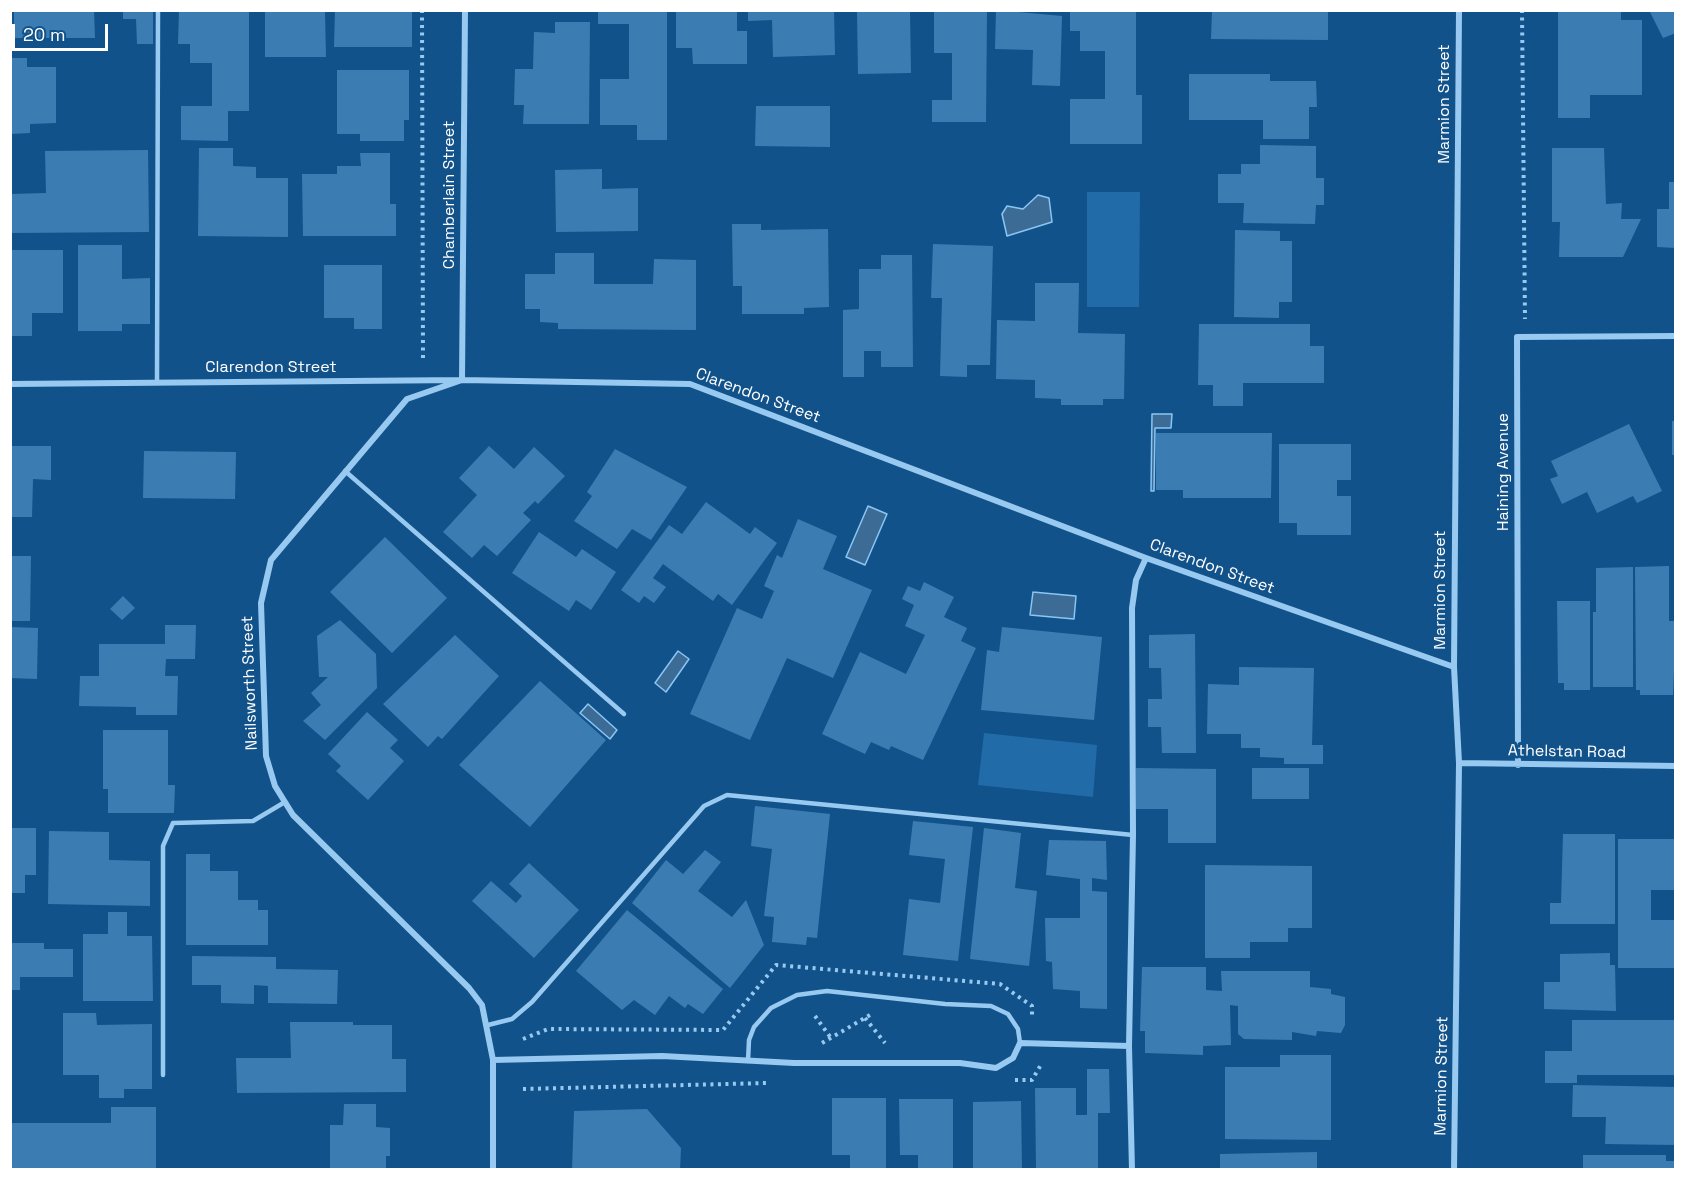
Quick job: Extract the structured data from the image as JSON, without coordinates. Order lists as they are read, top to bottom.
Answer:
{
  "streets": {
    "street": [
      "Marmion Street",
      "Chamberlain Street",
      "Clarendon Street",
      "Haining Avenue",
      "Nailsworth Street",
      "Athelstan Road"
    ]
  },
  "crossings": [
    ["Marmion Street", "Clarendon Street"],
    ["Marmion Street", "Athelstan Road"],
    ["Chamberlain Street", "Clarendon Street"],
    ["Chamberlain Street", "Nailsworth Street"],
    ["Clarendon Street", "Nailsworth Street"],
    ["Haining Avenue", "Athelstan Road"]
  ],
  "scale_bar": "20 m"
}
